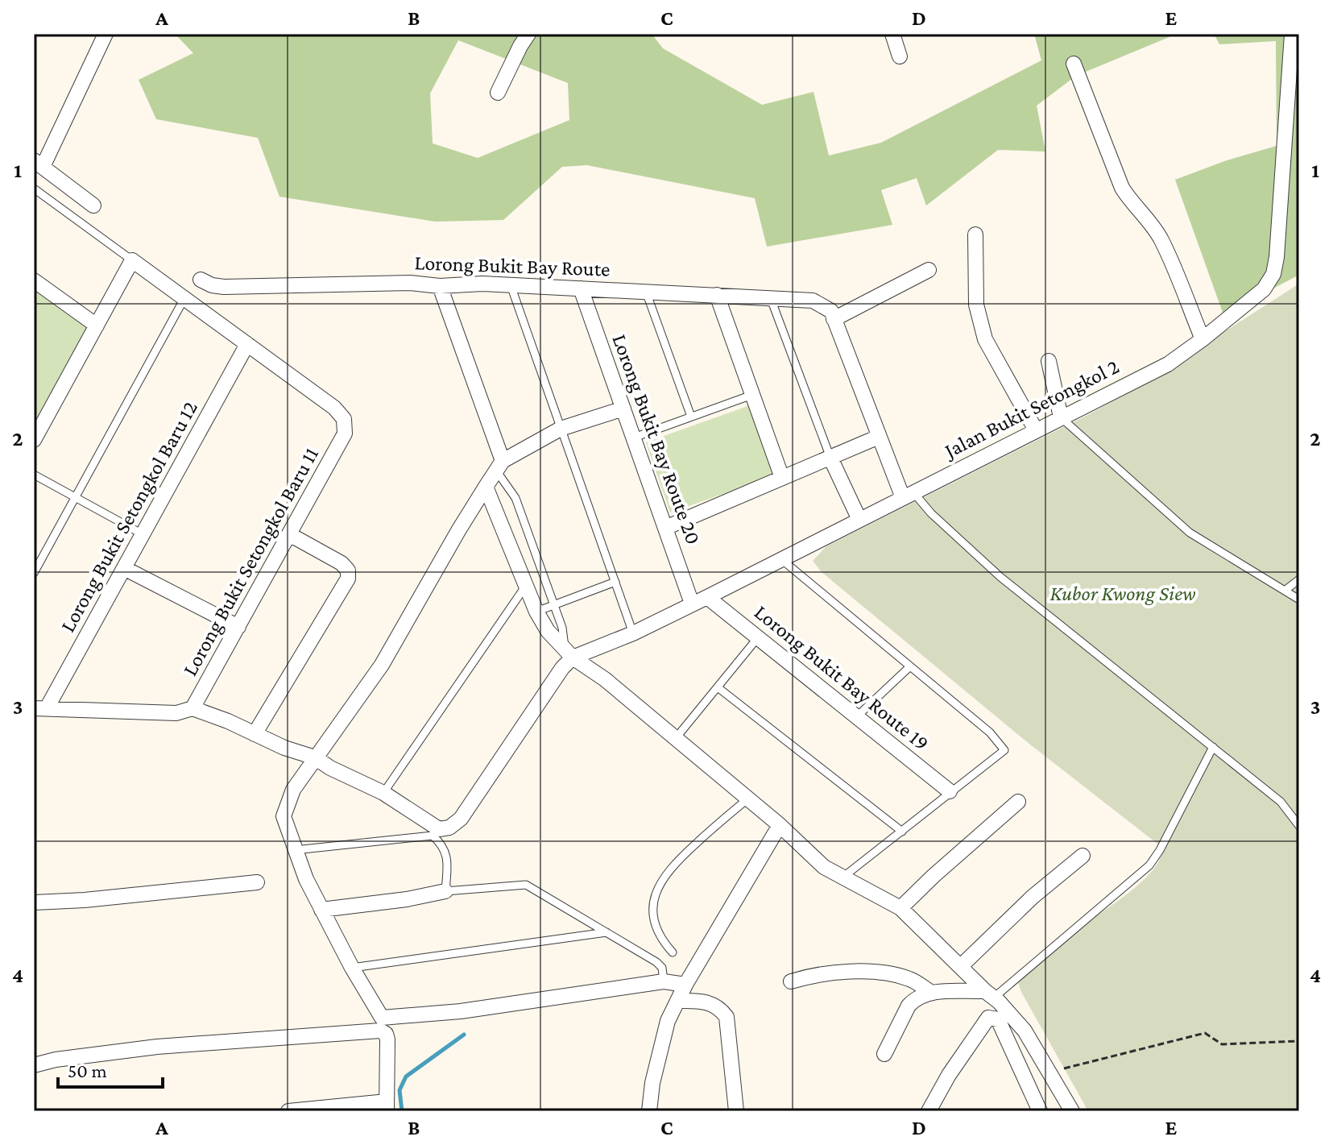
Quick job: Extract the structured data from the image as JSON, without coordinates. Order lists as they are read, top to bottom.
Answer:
{
  "streets": {
    "street": [
      "Lorong Bukit Bay Route",
      "Jalan Bukit Setongkol 2",
      "Lorong Bukit Bay Route 20",
      "Lorong Bukit Setongkol Baru 12",
      "Lorong Bukit Setongkol Baru 11",
      "Lorong Bukit Bay Route 19"
    ]
  },
  "crossings": [
    ["Lorong Bukit Bay Route", "Lorong Bukit Bay Route 20"],
    ["Jalan Bukit Setongkol 2", "Lorong Bukit Bay Route 20"],
    ["Jalan Bukit Setongkol 2", "Lorong Bukit Bay Route 19"],
    ["Lorong Bukit Setongkol Baru 12", "Lorong Bukit Setongkol Baru 11"]
  ],
  "parks": ["Kubor Kwong Siew"],
  "scale_bar": "50 m",
  "grid": {
    "columns": [
      "A",
      "B",
      "C",
      "D",
      "E"
    ],
    "rows": [
      "1",
      "2",
      "3",
      "4"
    ]
  }
}
